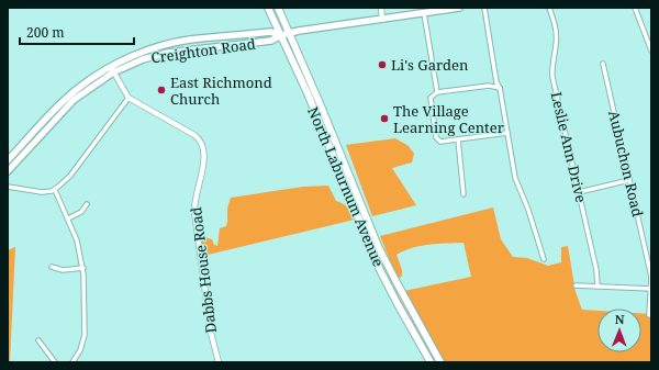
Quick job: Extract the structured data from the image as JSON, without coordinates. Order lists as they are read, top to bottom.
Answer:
{
  "streets": {
    "main road": ["Creighton Road", "North Laburnum Avenue"],
    "street": ["Leslie Ann Drive", "Aubuchon Road", "Dabbs House Road"]
  },
  "crossings": [
    ["Creighton Road", "North Laburnum Avenue"]
  ],
  "places": ["Li's Garden", "East Richmond Church", "The Village Learning Center"],
  "scale_bar": "200 m",
  "north": "top"
}
